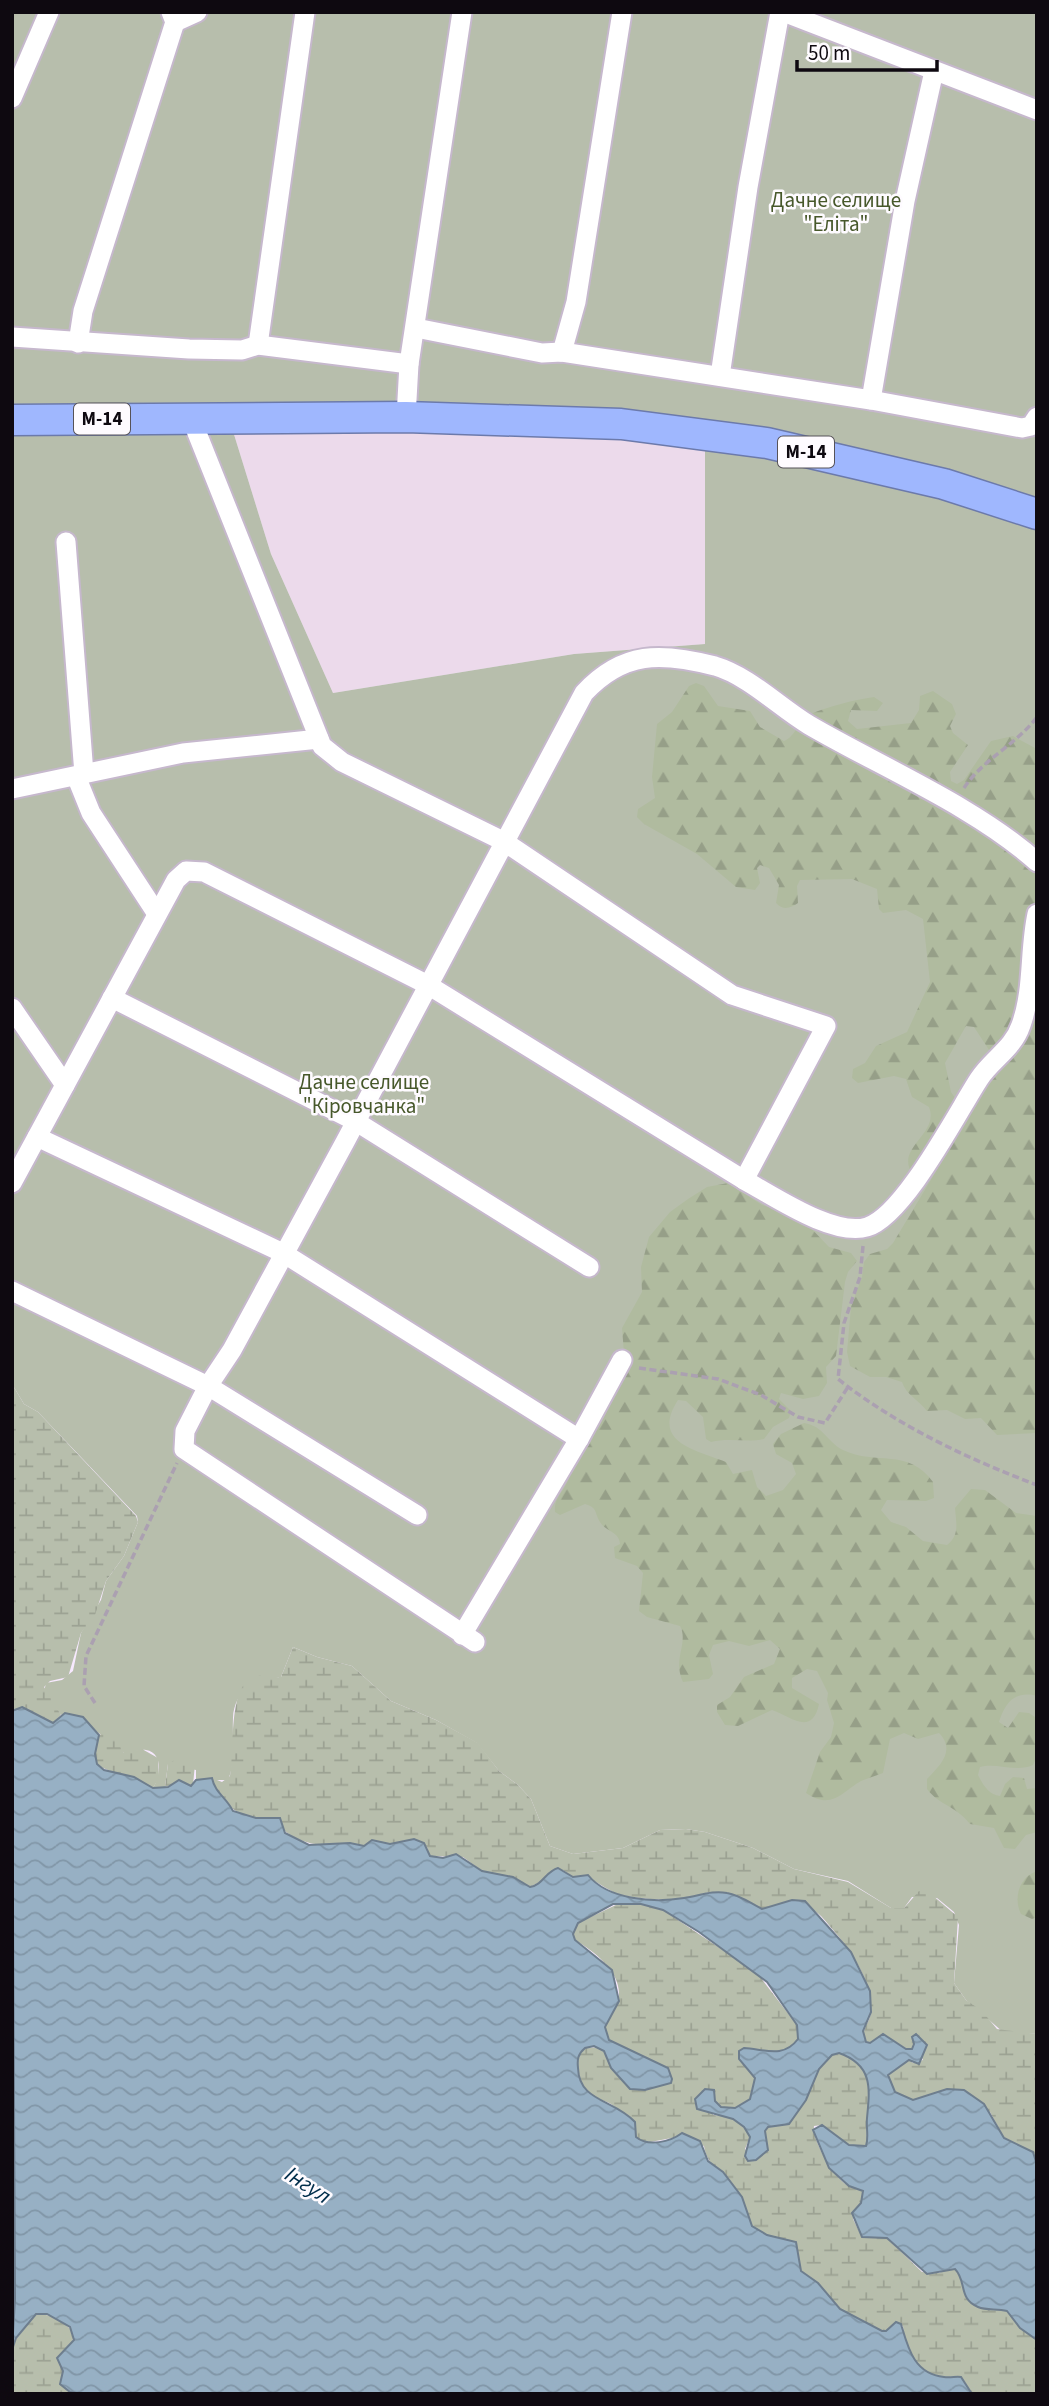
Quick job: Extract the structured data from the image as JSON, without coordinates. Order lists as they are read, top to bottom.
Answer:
{
  "streets": {
    "highway": ["М-14"]
  },
  "water": ["Інгул"],
  "parks": ["Дачне селище \"Еліта\"", "Дачне селище \"Кіровчанка\""],
  "scale_bar": "50 m"
}
